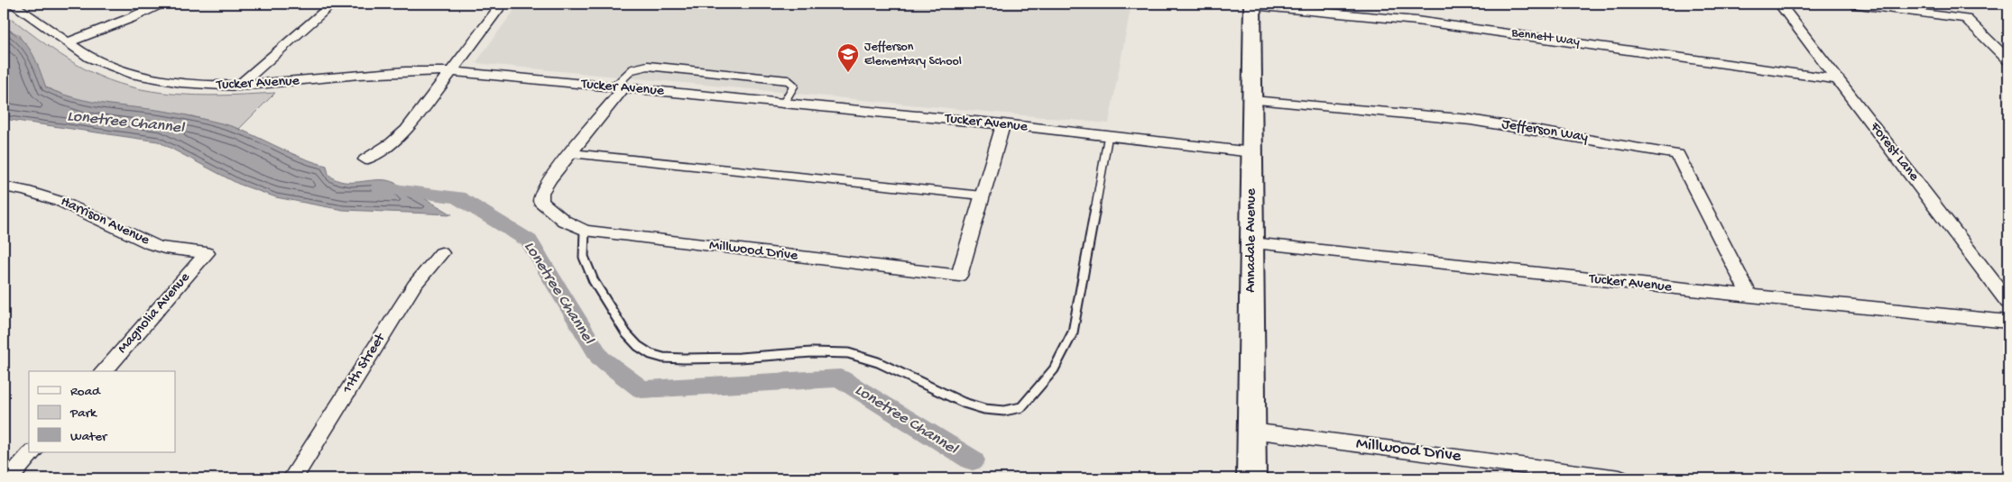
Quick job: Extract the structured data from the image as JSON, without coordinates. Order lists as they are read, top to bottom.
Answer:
{
  "streets": {
    "street": [
      "Bennett Way",
      "Tucker Avenue",
      "Jefferson Way",
      "Forest Lane",
      "Harrison Avenue",
      "Annadale Avenue",
      "Millwood Drive",
      "Magnolia Avenue",
      "11th Street"
    ]
  },
  "crossings": [
    ["Bennett Way", "Forest Lane"],
    ["Bennett Way", "Annadale Avenue"],
    ["Tucker Avenue", "Jefferson Way"],
    ["Tucker Avenue", "Annadale Avenue"],
    ["Tucker Avenue", "Millwood Drive"],
    ["Jefferson Way", "Annadale Avenue"],
    ["Harrison Avenue", "Magnolia Avenue"],
    ["Annadale Avenue", "Millwood Drive"]
  ],
  "water": ["Lonetree Channel"],
  "places": {
    "school or university": ["Jefferson Elementary School"]
  },
  "legend": ["Road", "Park", "Water"]
}
